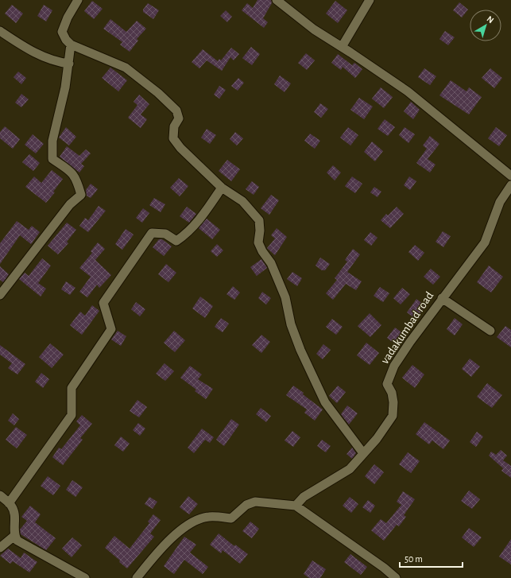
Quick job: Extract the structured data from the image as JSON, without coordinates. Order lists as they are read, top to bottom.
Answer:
{
  "streets": {
    "street": ["vadakumbad road"]
  },
  "scale_bar": "50 m",
  "north": "top right"
}
